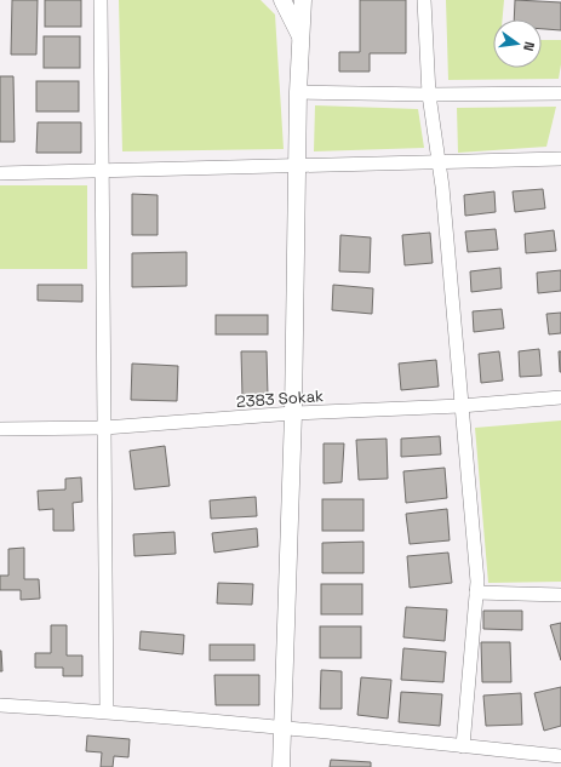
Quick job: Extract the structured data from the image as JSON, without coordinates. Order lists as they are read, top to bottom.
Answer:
{
  "streets": {
    "street": ["2383 Sokak"]
  },
  "north": "right"
}
